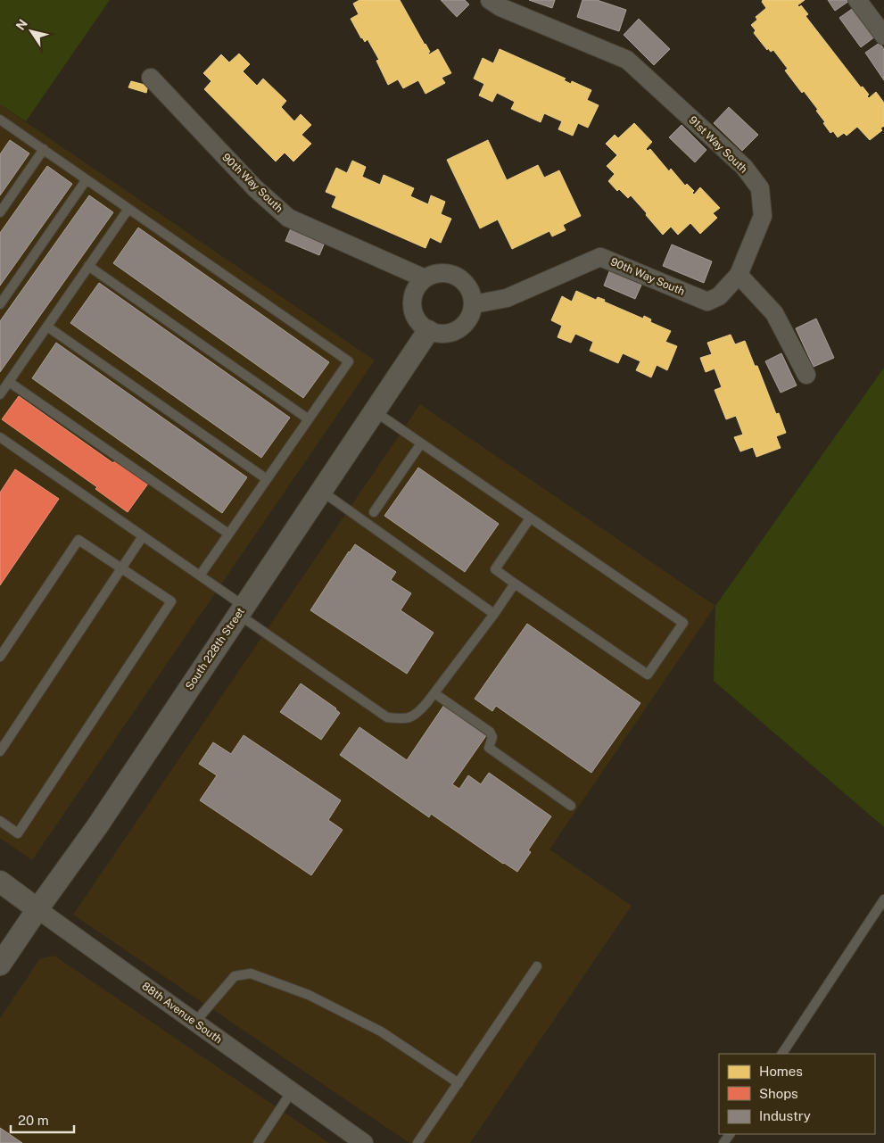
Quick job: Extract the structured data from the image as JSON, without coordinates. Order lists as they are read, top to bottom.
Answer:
{
  "streets": {
    "street": [
      "91st Way South",
      "90th Way South",
      "South 228th Street",
      "88th Avenue South"
    ]
  },
  "crossings": [
    ["91st Way South", "90th Way South"],
    ["90th Way South", "South 228th Street"],
    ["South 228th Street", "88th Avenue South"]
  ],
  "legend": ["Homes", "Shops", "Industry"],
  "scale_bar": "20 m",
  "north": "top left"
}
